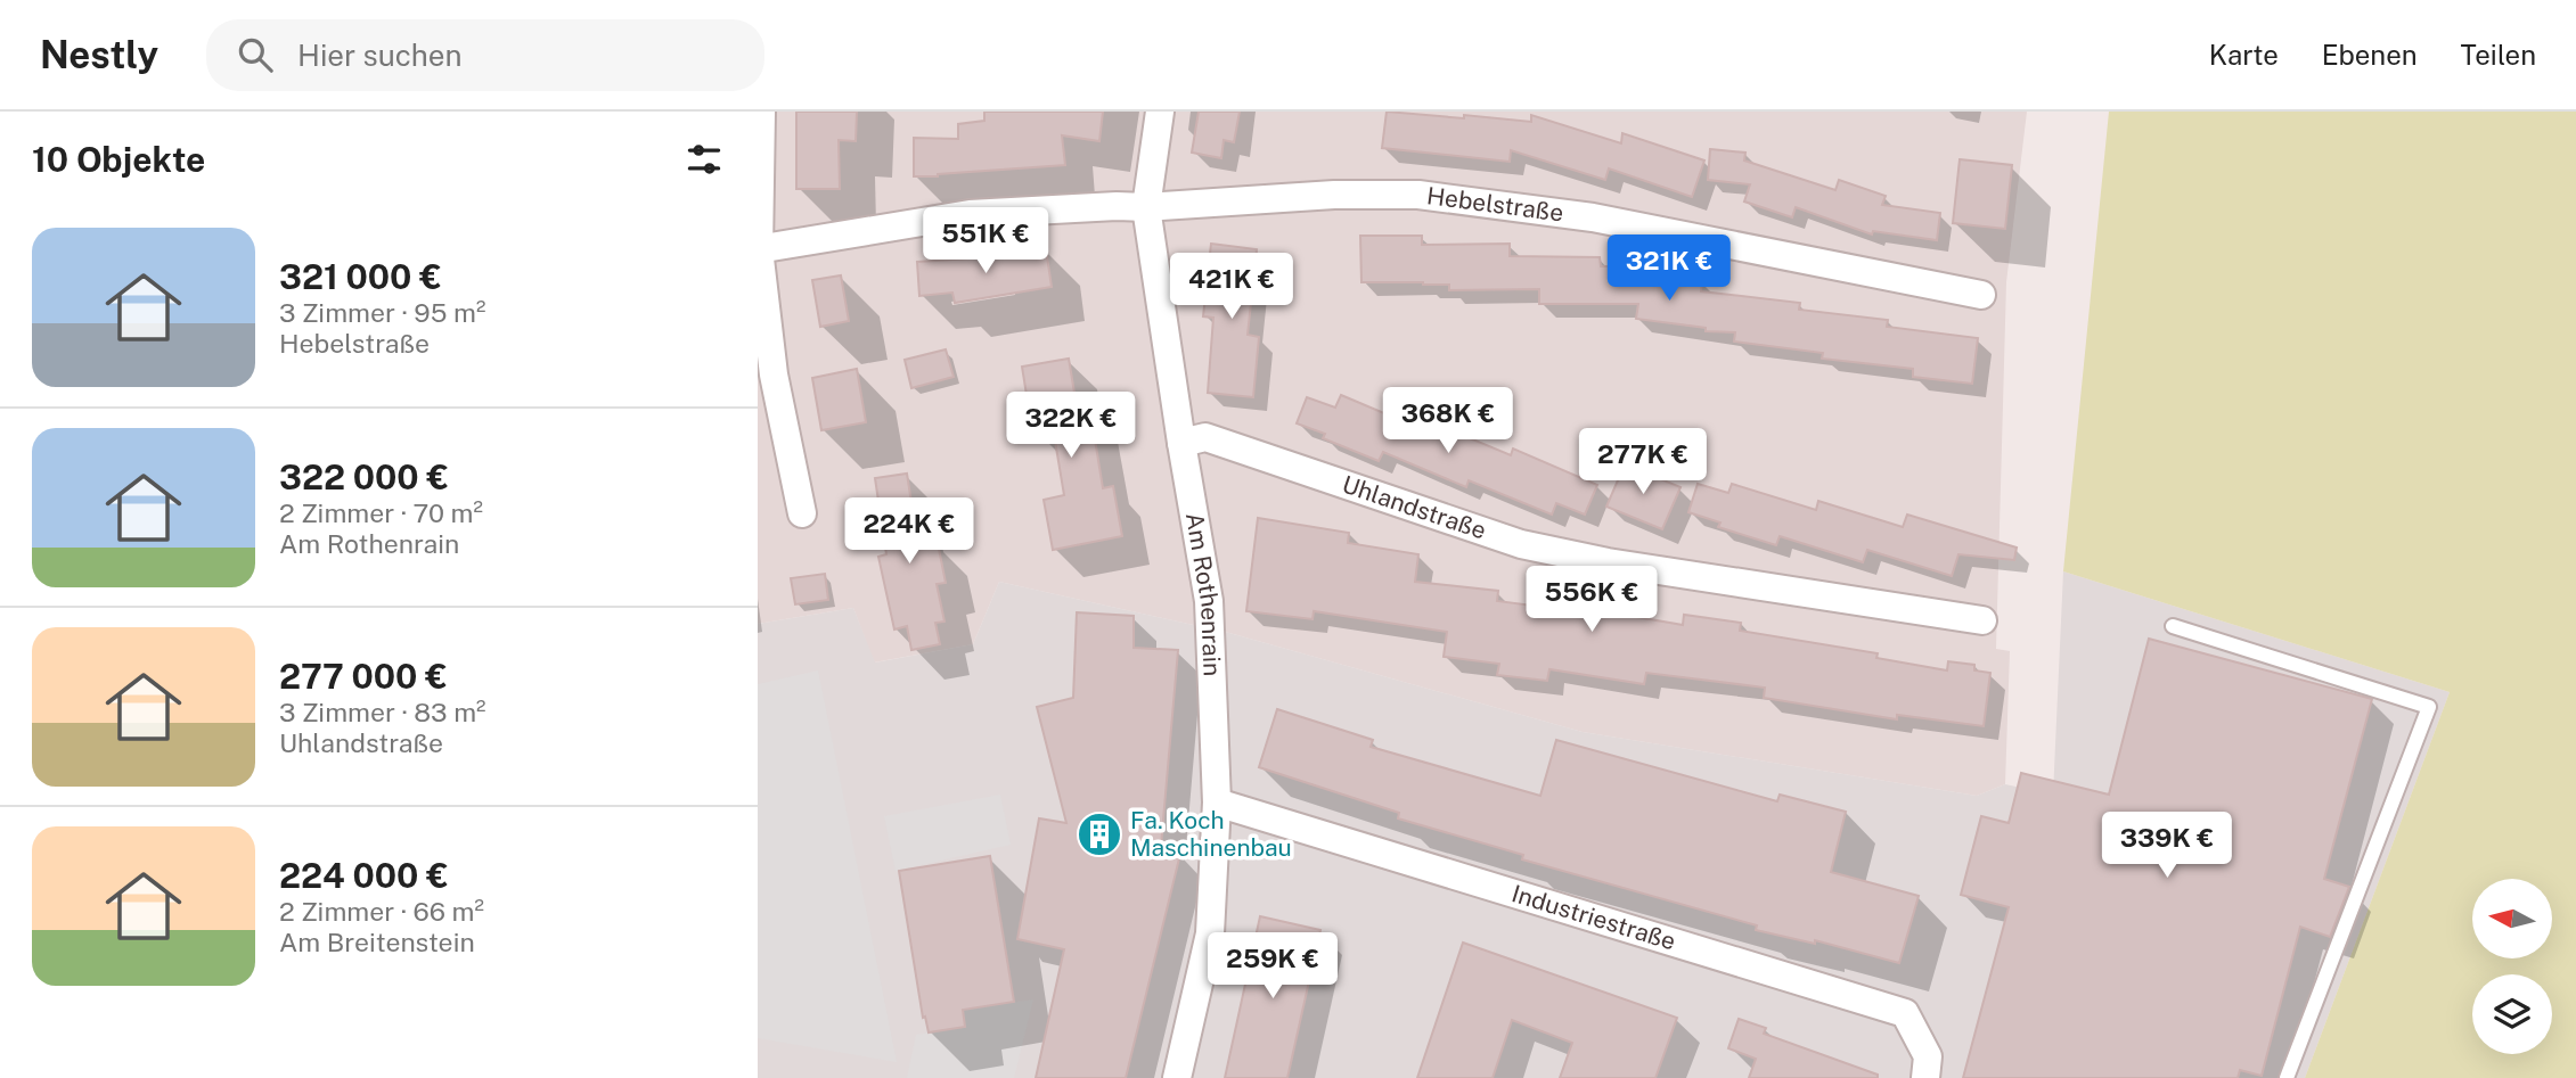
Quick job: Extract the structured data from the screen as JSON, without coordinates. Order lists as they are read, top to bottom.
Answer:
{
  "streets": {
    "street": [
      "Hebelstraße",
      "Uhlandstraße",
      "Am Rothenrain",
      "Industriestraße"
    ]
  },
  "crossings": [
    ["Hebelstraße", "Am Rothenrain"],
    ["Uhlandstraße", "Am Rothenrain"],
    ["Am Rothenrain", "Industriestraße"]
  ],
  "places": {
    "building": ["Fa. Koch Maschinenbau"]
  },
  "north": "left",
  "page": {
    "header": "Nestly",
    "search": "Hier suchen",
    "nav": ["Karte", "Ebenen", "Teilen"],
    "heading": "10 Objekte",
    "list": [
      {
        "name": "321 000 €",
        "note": "3 Zimmer · 95 m² · Hebelstraße"
      },
      {
        "name": "322 000 €",
        "note": "2 Zimmer · 70 m² · Am Rothenrain"
      },
      {
        "name": "277 000 €",
        "note": "3 Zimmer · 83 m² · Uhlandstraße"
      },
      {
        "name": "224 000 €",
        "note": "2 Zimmer · 66 m² · Am Breitenstein"
      }
    ],
    "price": [
      "551K €",
      "321K €",
      "421K €",
      "368K €",
      "322K €",
      "277K €",
      "224K €",
      "556K €",
      "339K €",
      "259K €"
    ]
  }
}
